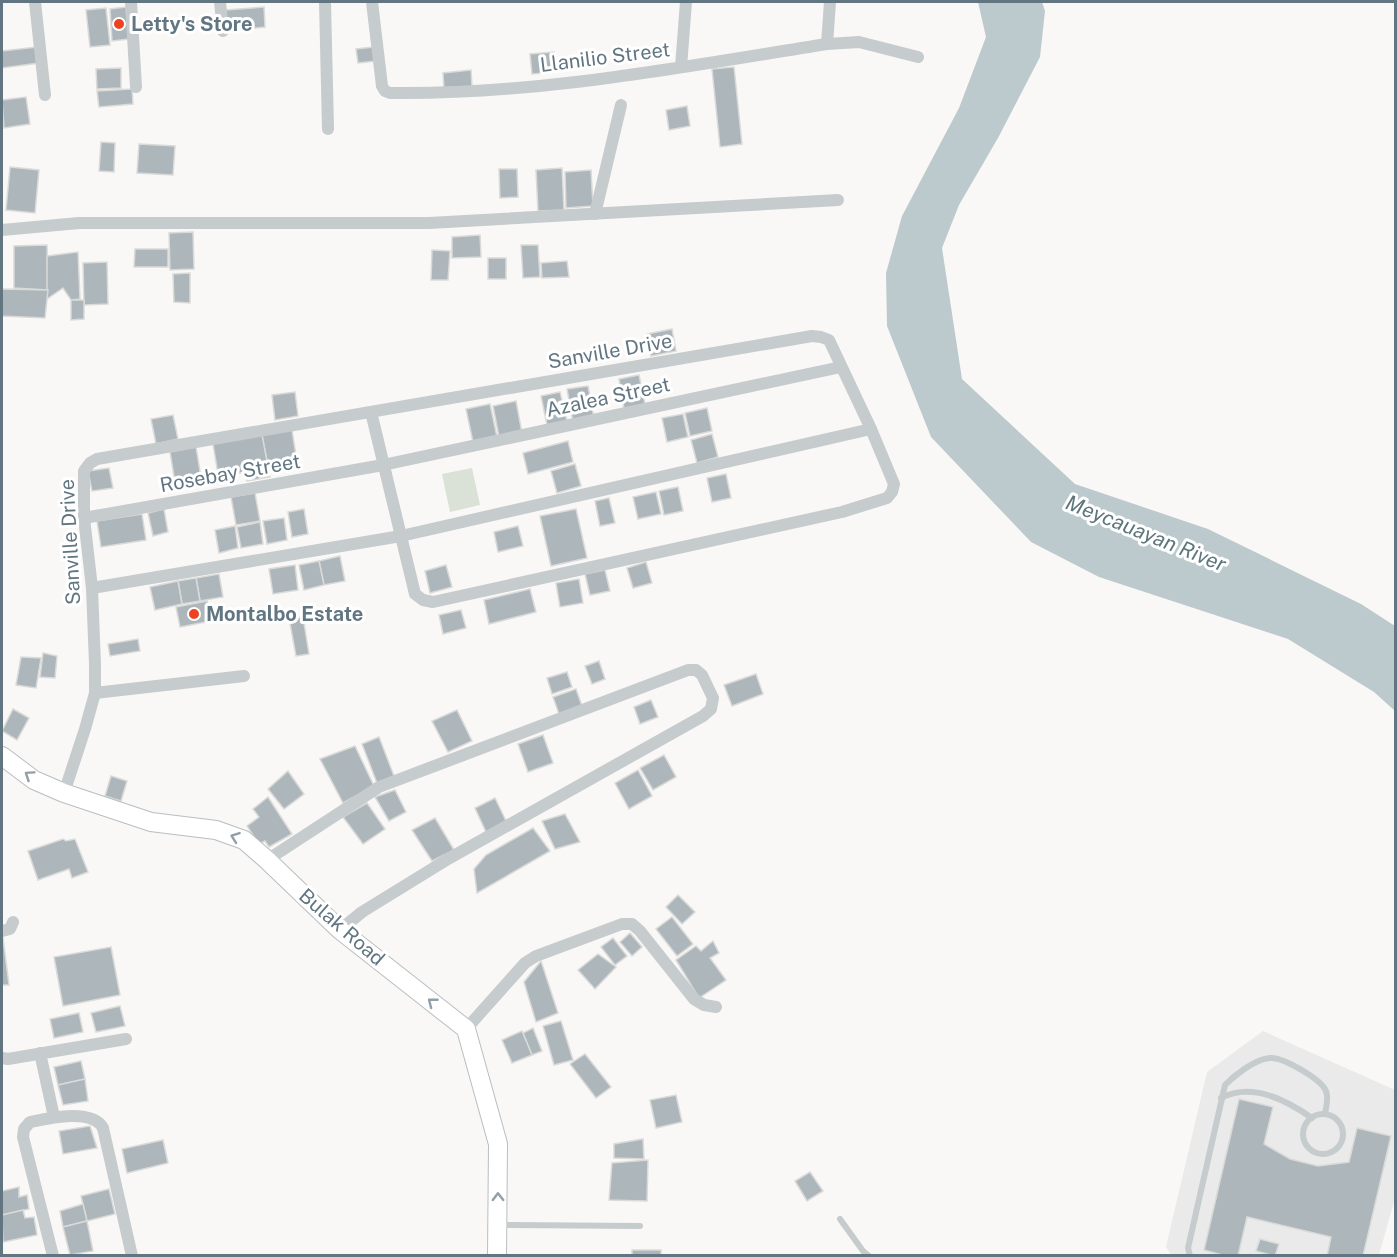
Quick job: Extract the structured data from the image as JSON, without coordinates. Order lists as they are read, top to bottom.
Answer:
{
  "streets": {
    "street": [
      "Llanilio Street",
      "Sanville Drive",
      "Azalea Street",
      "Rosebay Street",
      "Bulak Road"
    ]
  },
  "crossings": [
    ["Sanville Drive", "Azalea Street"],
    ["Sanville Drive", "Rosebay Street"],
    ["Sanville Drive", "Bulak Road"],
    ["Azalea Street", "Rosebay Street"]
  ],
  "one_way": ["Bulak Road"],
  "water": ["Meycauayan River"],
  "places": ["Letty's Store", "Montalbo Estate"]
}
